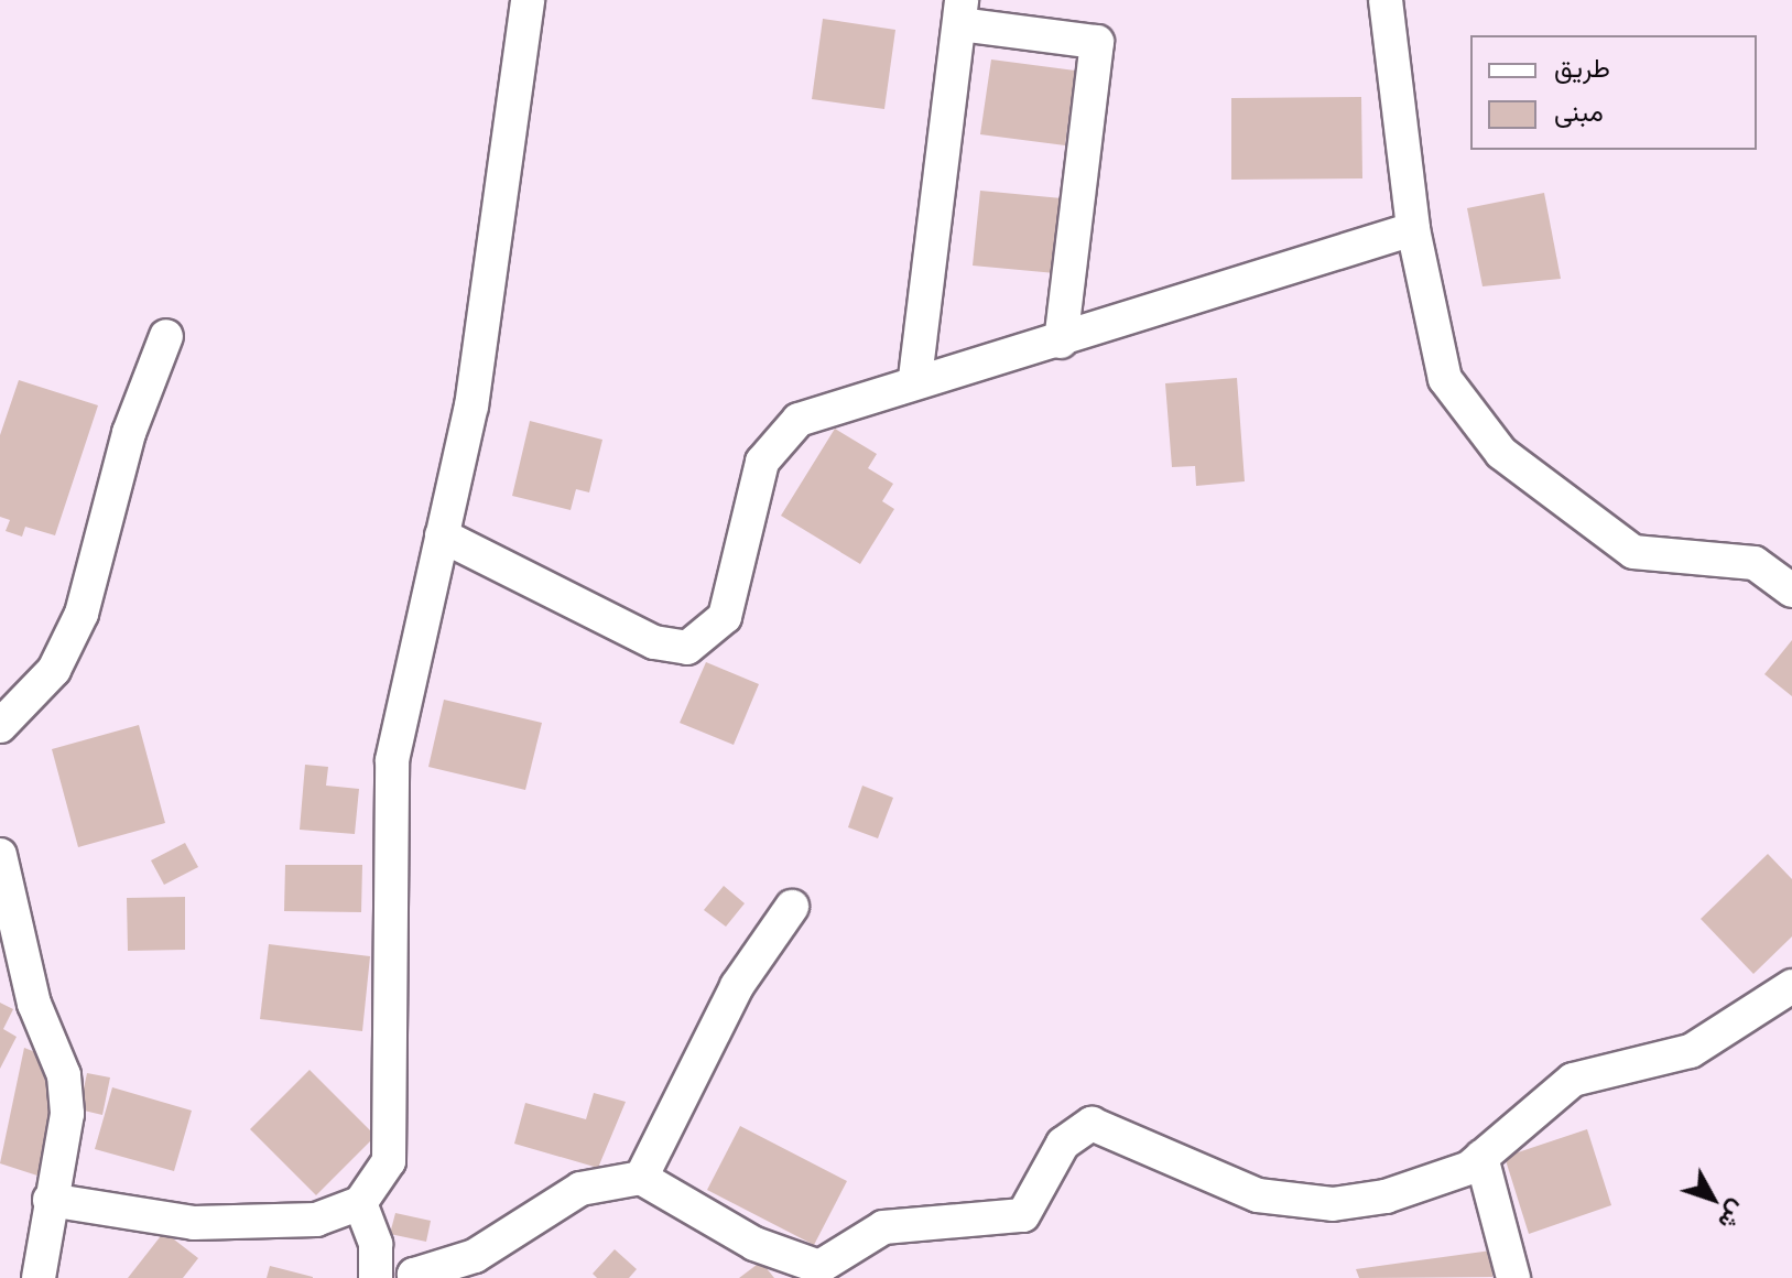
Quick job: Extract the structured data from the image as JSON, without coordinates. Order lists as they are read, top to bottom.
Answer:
{
  "legend": ["طريق", "مبنى"],
  "north": "bottom right"
}
